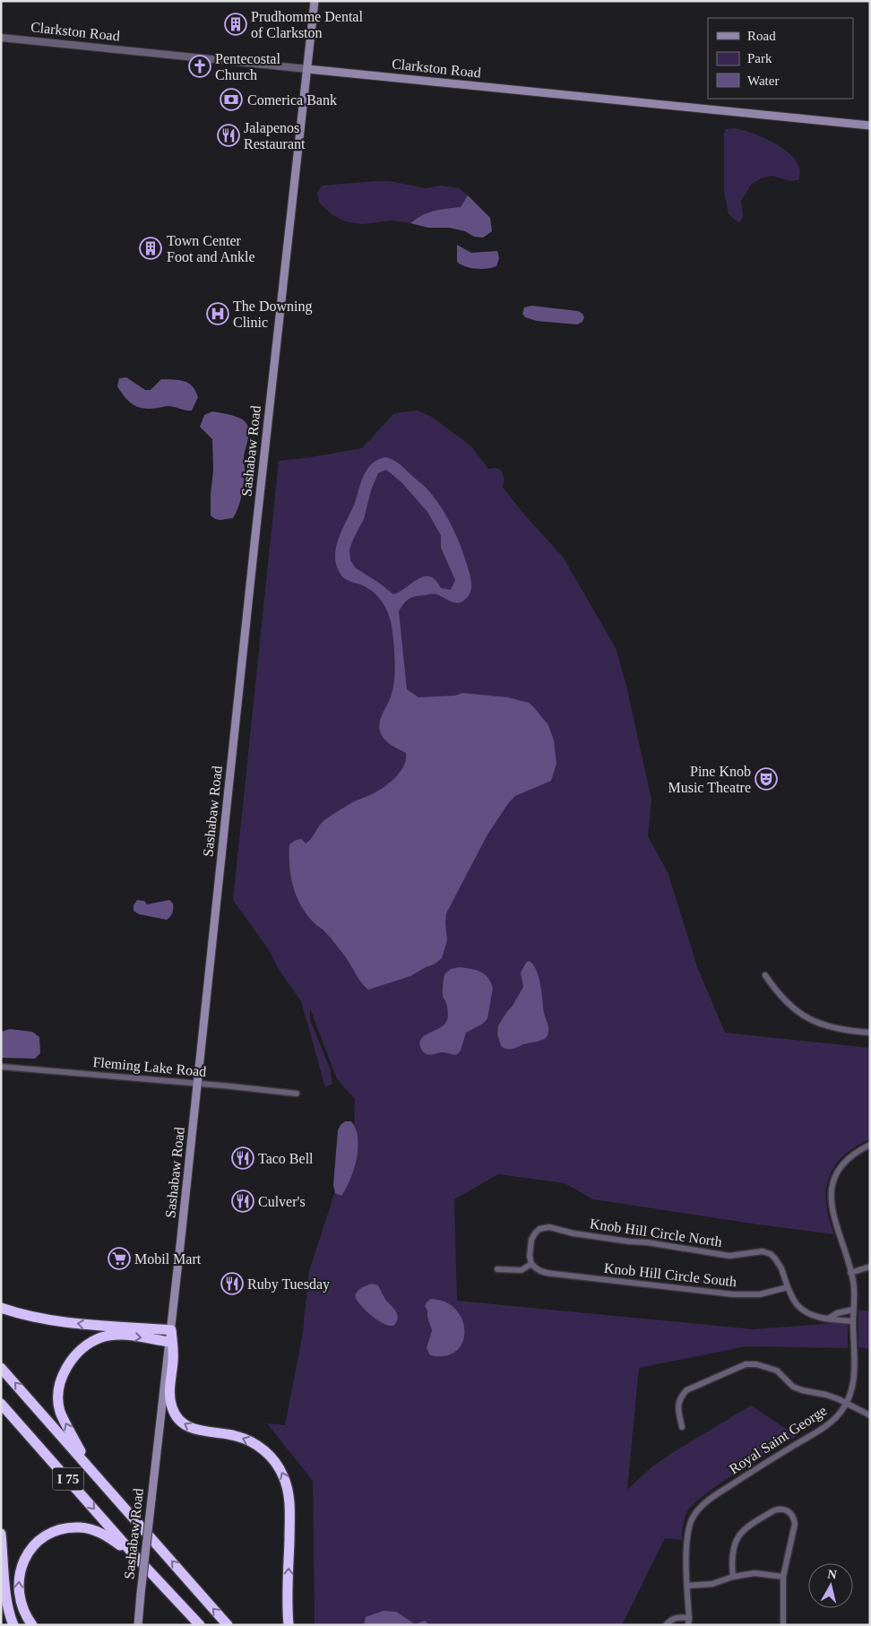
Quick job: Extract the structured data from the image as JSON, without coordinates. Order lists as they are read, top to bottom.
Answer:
{
  "streets": {
    "highway": ["I 75"],
    "main road": ["Clarkston Road", "Sashabaw Road"],
    "street": [
      "Fleming Lake Road",
      "Knob Hill Circle North",
      "Knob Hill Circle South",
      "Royal Saint George"
    ]
  },
  "crossings": [
    ["Clarkston Road", "Sashabaw Road"],
    ["Sashabaw Road", "Fleming Lake Road"],
    ["Knob Hill Circle North", "Knob Hill Circle South"]
  ],
  "places": {
    "building": ["Prudhomme Dental of Clarkston", "Town Center Foot and Ankle"],
    "church": ["Pentecostal Church"],
    "bank": ["Comerica Bank"],
    "restaurant": [
      "Jalapenos Restaurant",
      "Taco Bell",
      "Culver's",
      "Ruby Tuesday"
    ],
    "hospital": ["The Downing Clinic"],
    "theatre": ["Pine Knob Music Theatre"],
    "supermarket": ["Mobil Mart"]
  },
  "legend": ["Road", "Park", "Water"],
  "north": "top"
}
